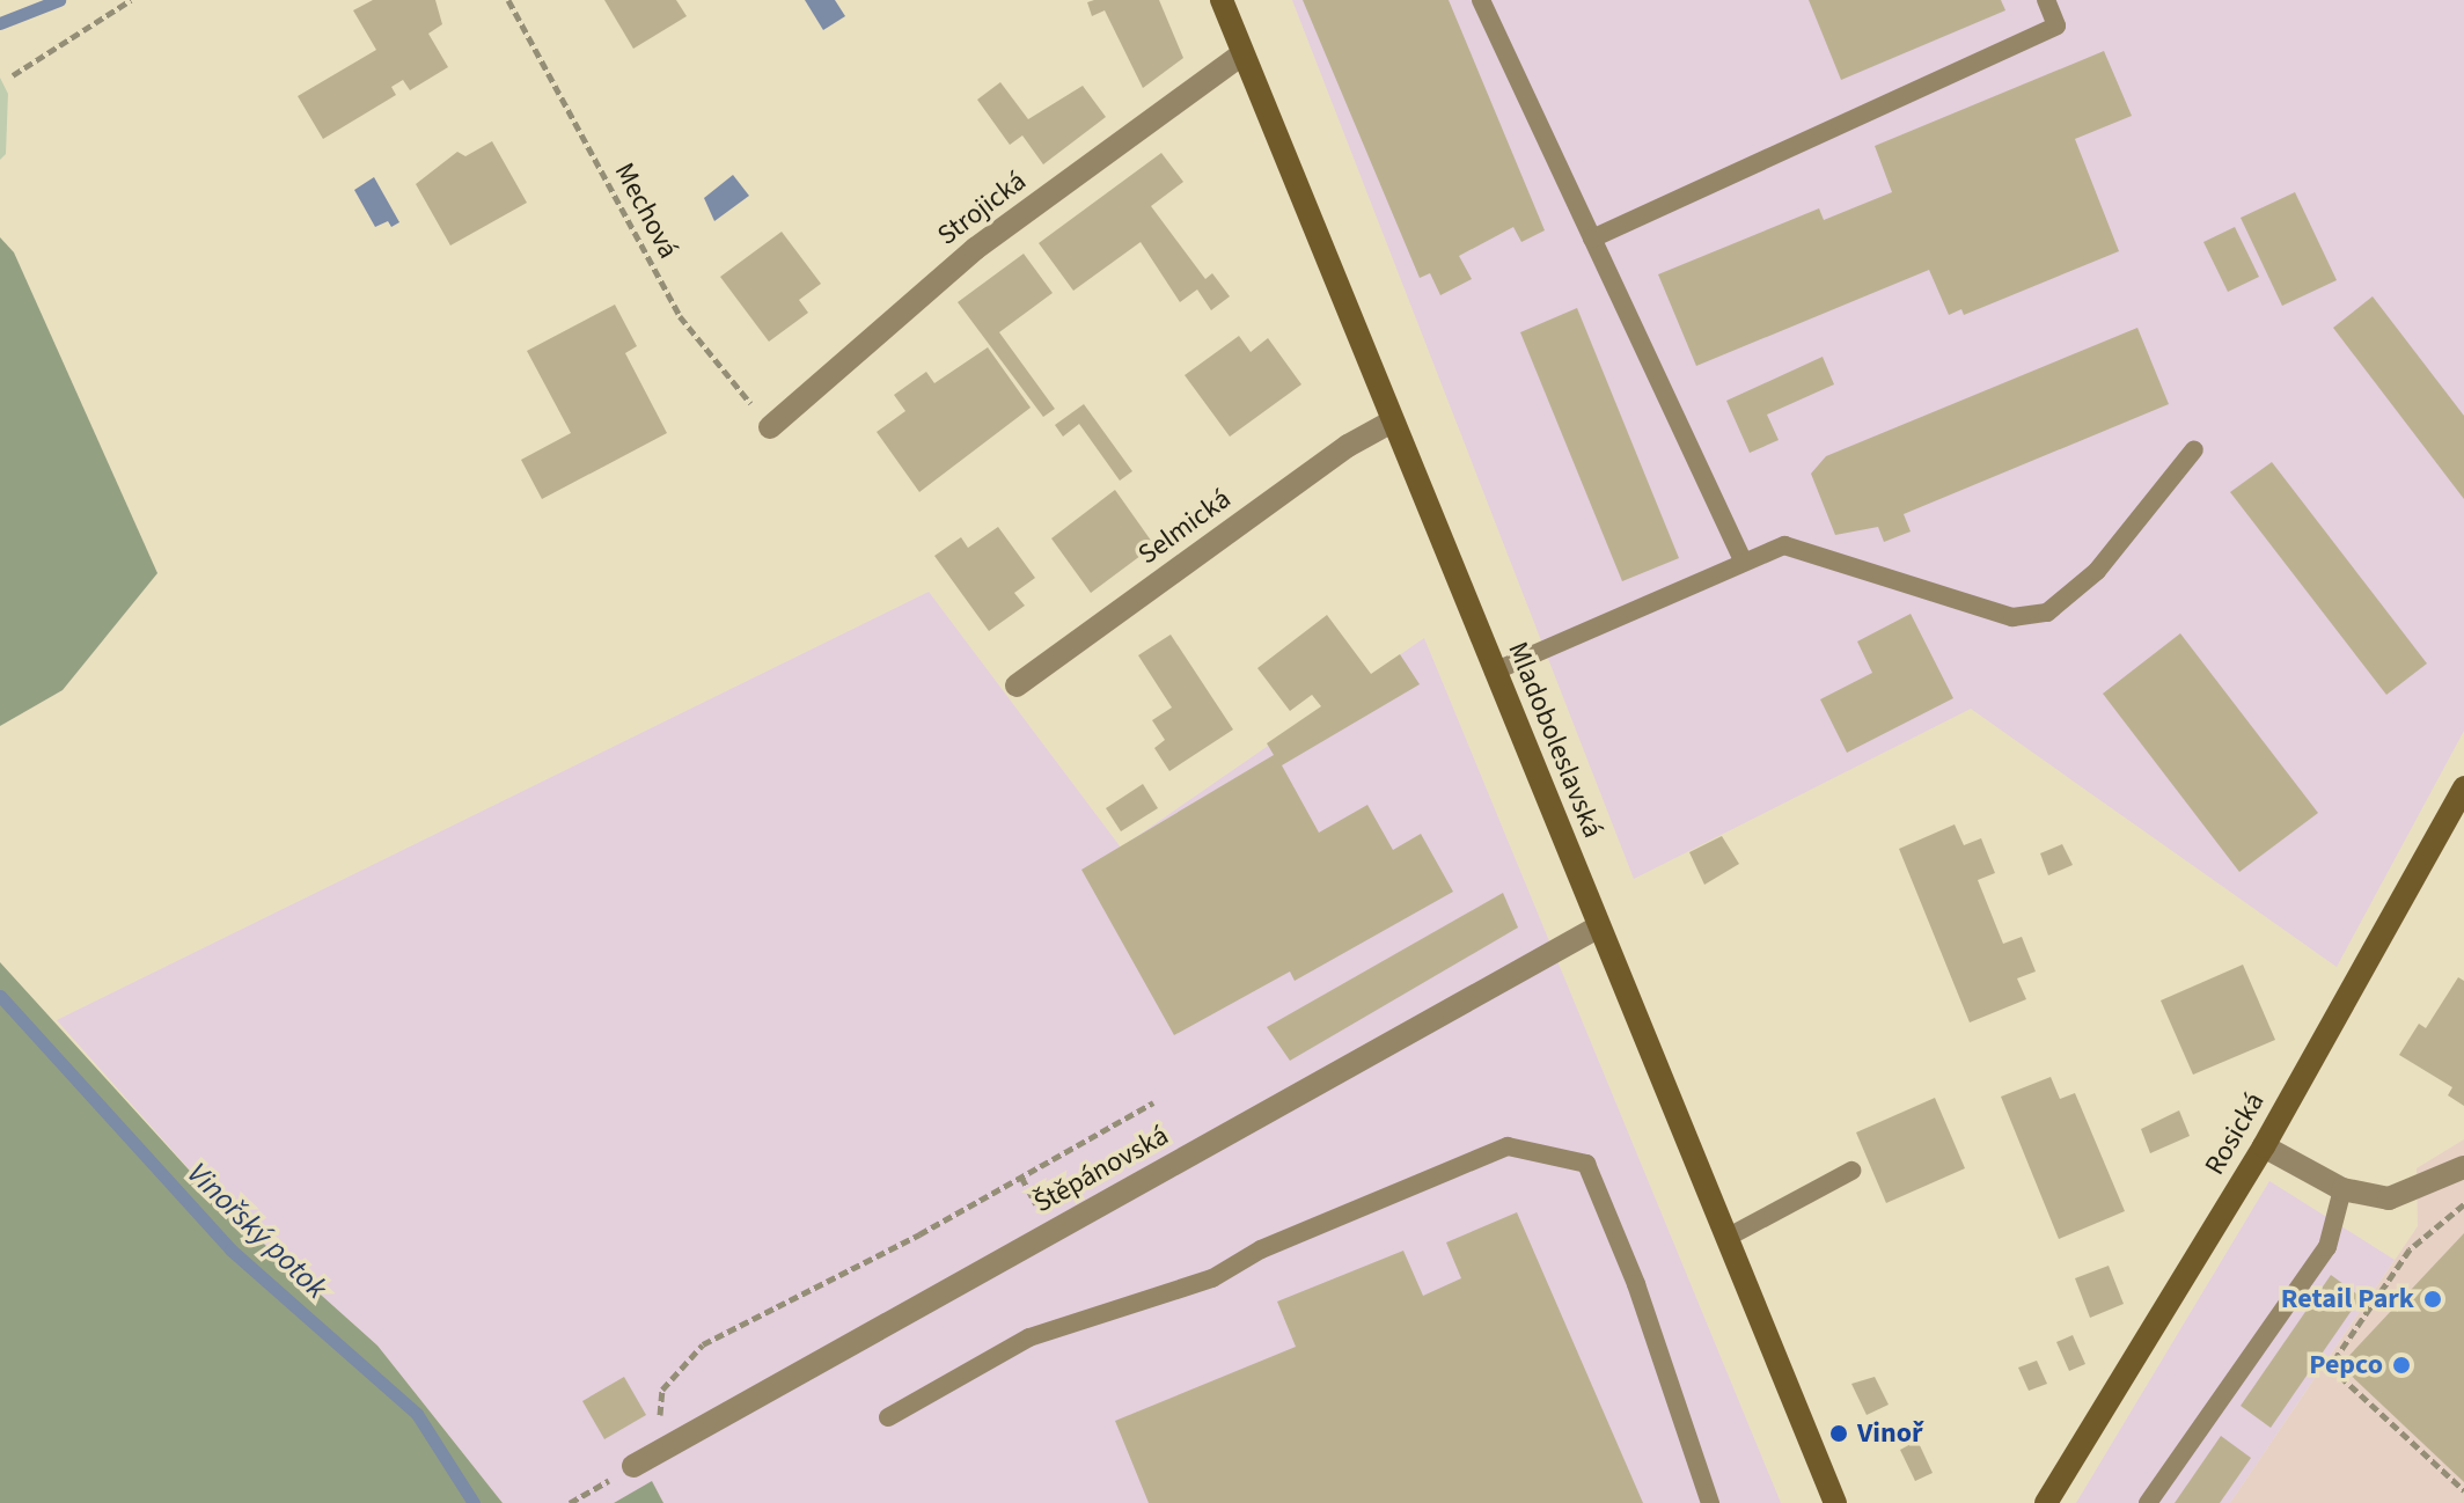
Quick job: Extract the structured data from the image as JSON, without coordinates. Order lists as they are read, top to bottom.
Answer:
{
  "streets": {
    "main road": ["Mladoboleslavská", "Rosická"],
    "street": ["Strojická", "Selmická", "Štěpánovská"],
    "path": ["Mechová"]
  },
  "crossings": [
    ["Strojická", "Mechová"],
    ["Strojická", "Mladoboleslavská"],
    ["Selmická", "Mladoboleslavská"],
    ["Mladoboleslavská", "Štěpánovská"]
  ],
  "water": ["Vinořský potok"],
  "places": ["Retail Park", "Pepco", "Vinoř"]
}
